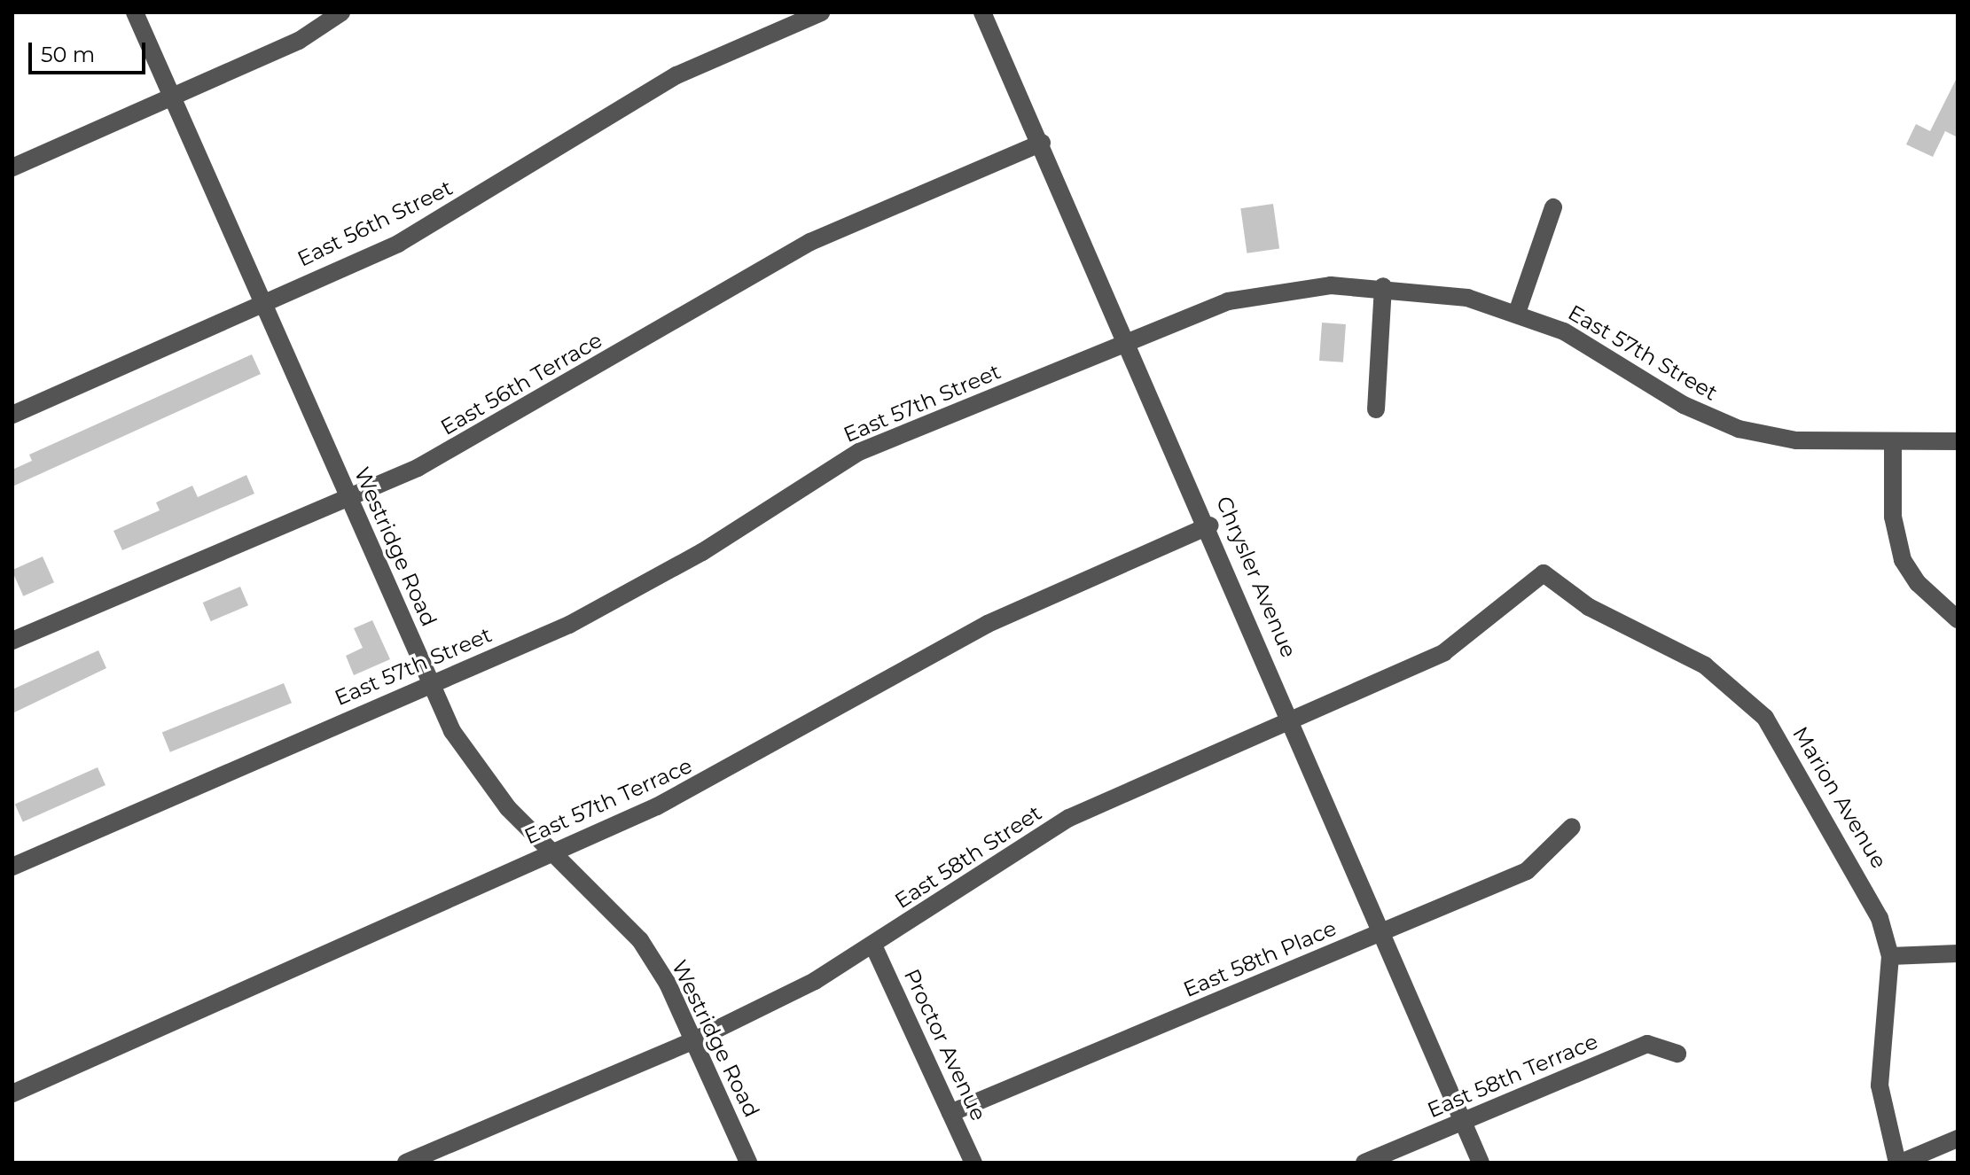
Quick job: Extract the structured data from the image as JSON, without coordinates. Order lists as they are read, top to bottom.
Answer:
{
  "streets": {
    "street": [
      "East 56th Street",
      "East 57th Street",
      "East 56th Terrace",
      "Westridge Road",
      "Chrysler Avenue",
      "Marion Avenue",
      "East 57th Terrace",
      "East 58th Street",
      "East 58th Place",
      "Proctor Avenue",
      "East 58th Terrace"
    ]
  },
  "crossings": [
    ["East 56th Street", "Westridge Road"],
    ["East 57th Street", "Westridge Road"],
    ["East 57th Street", "Chrysler Avenue"],
    ["East 56th Terrace", "Westridge Road"],
    ["East 56th Terrace", "Chrysler Avenue"],
    ["Westridge Road", "East 57th Terrace"],
    ["Westridge Road", "East 58th Street"],
    ["Chrysler Avenue", "East 57th Terrace"],
    ["Chrysler Avenue", "East 58th Street"],
    ["Chrysler Avenue", "East 58th Place"],
    ["Chrysler Avenue", "East 58th Terrace"],
    ["Marion Avenue", "East 58th Street"],
    ["East 58th Street", "Proctor Avenue"],
    ["East 58th Place", "Proctor Avenue"]
  ],
  "scale_bar": "50 m"
}
